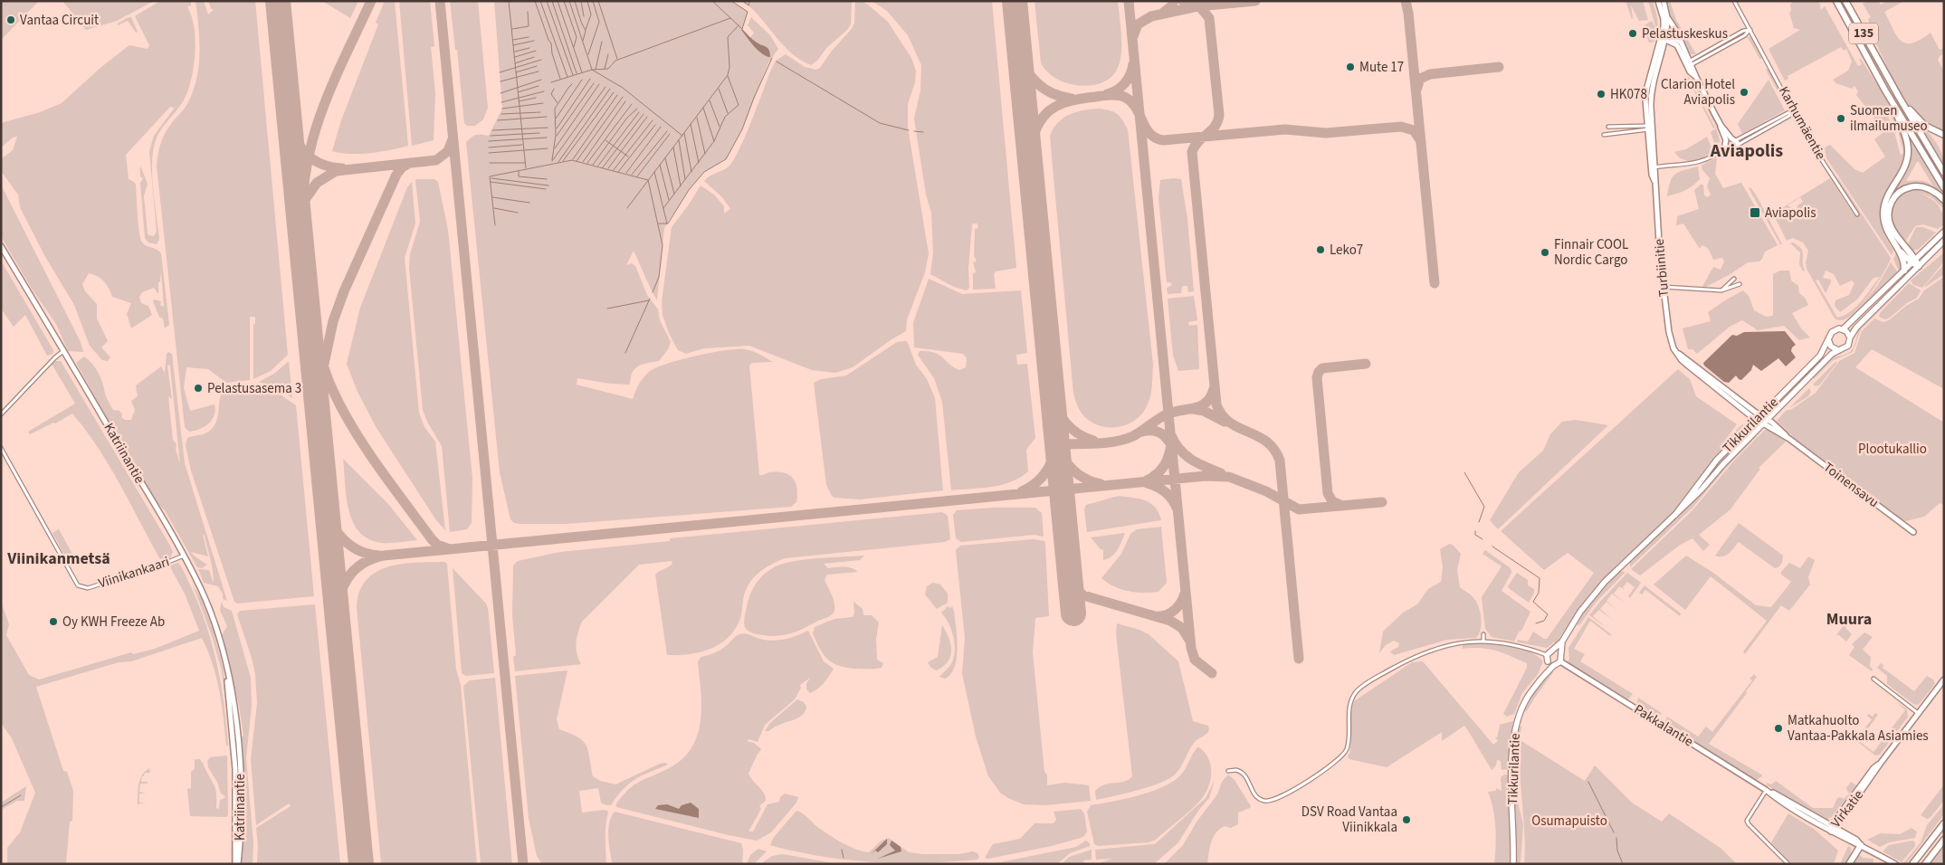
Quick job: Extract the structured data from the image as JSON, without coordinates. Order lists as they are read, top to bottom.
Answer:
{
  "streets": {
    "highway": ["135"],
    "main road": ["Tikkurilantie"],
    "street": [
      "Karhumäentie",
      "Turbiinitie",
      "Katriinantie",
      "Toinensavu",
      "Viinikankaari",
      "Pakkalantie",
      "Virkatie"
    ]
  },
  "crossings": [
    ["Turbiinitie", "Tikkurilantie"],
    ["Turbiinitie", "Toinensavu"],
    ["Tikkurilantie", "Toinensavu"],
    ["Tikkurilantie", "Pakkalantie"],
    ["Katriinantie", "Viinikankaari"],
    ["Pakkalantie", "Virkatie"]
  ],
  "districts": ["Aviapolis", "Viinikanmetsä", "Muura"],
  "parks": ["Plootukallio", "Osumapuisto"],
  "places": {
    "other": [
      "Vantaa Circuit",
      "Pelastuskeskus",
      "Mute 17",
      "Clarion Hotel Aviapolis",
      "HK078",
      "Suomen ilmailumuseo",
      "Leko7",
      "Finnair COOL Nordic Cargo",
      "Pelastusasema 3",
      "Oy KWH Freeze Ab",
      "Matkahuolto Vantaa-Pakkala Asiamies",
      "DSV Road Vantaa Viinikkala"
    ],
    "transit": ["Aviapolis"]
  }
}
